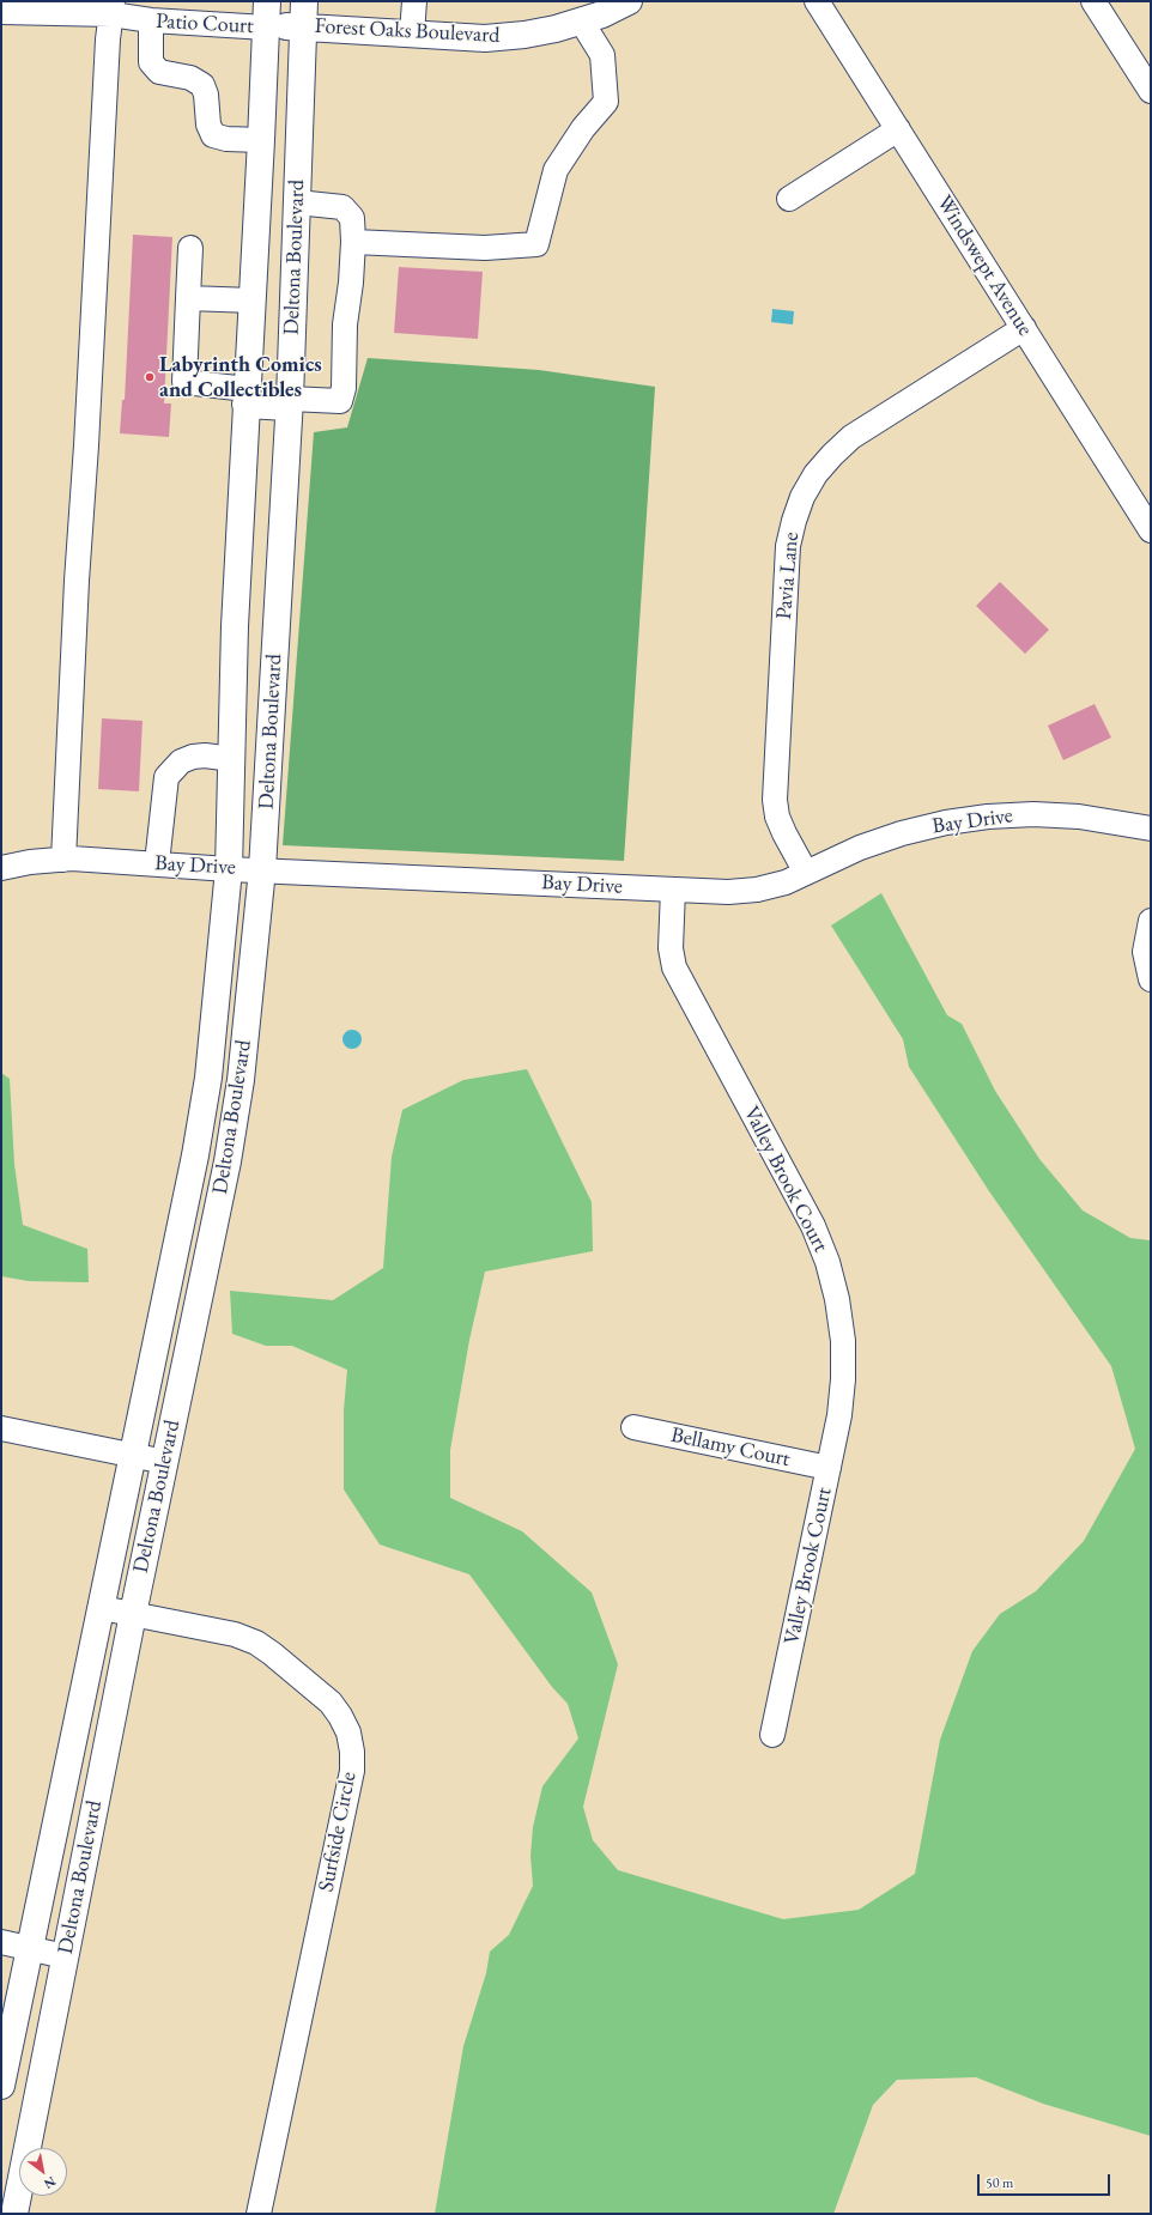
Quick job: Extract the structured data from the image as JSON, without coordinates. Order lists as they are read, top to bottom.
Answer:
{
  "streets": {
    "main road": ["Forest Oaks Boulevard", "Deltona Boulevard"],
    "street": [
      "Patio Court",
      "Windswept Avenue",
      "Pavia Lane",
      "Bay Drive",
      "Valley Brook Court",
      "Bellamy Court",
      "Surfside Circle"
    ]
  },
  "crossings": [
    ["Patio Court", "Forest Oaks Boulevard"],
    ["Patio Court", "Deltona Boulevard"],
    ["Forest Oaks Boulevard", "Deltona Boulevard"],
    ["Deltona Boulevard", "Bay Drive"],
    ["Deltona Boulevard", "Surfside Circle"],
    ["Windswept Avenue", "Pavia Lane"],
    ["Pavia Lane", "Bay Drive"],
    ["Bay Drive", "Valley Brook Court"],
    ["Valley Brook Court", "Bellamy Court"]
  ],
  "places": ["Labyrinth Comics and Collectibles"],
  "scale_bar": "50 m",
  "north": "bottom right"
}
